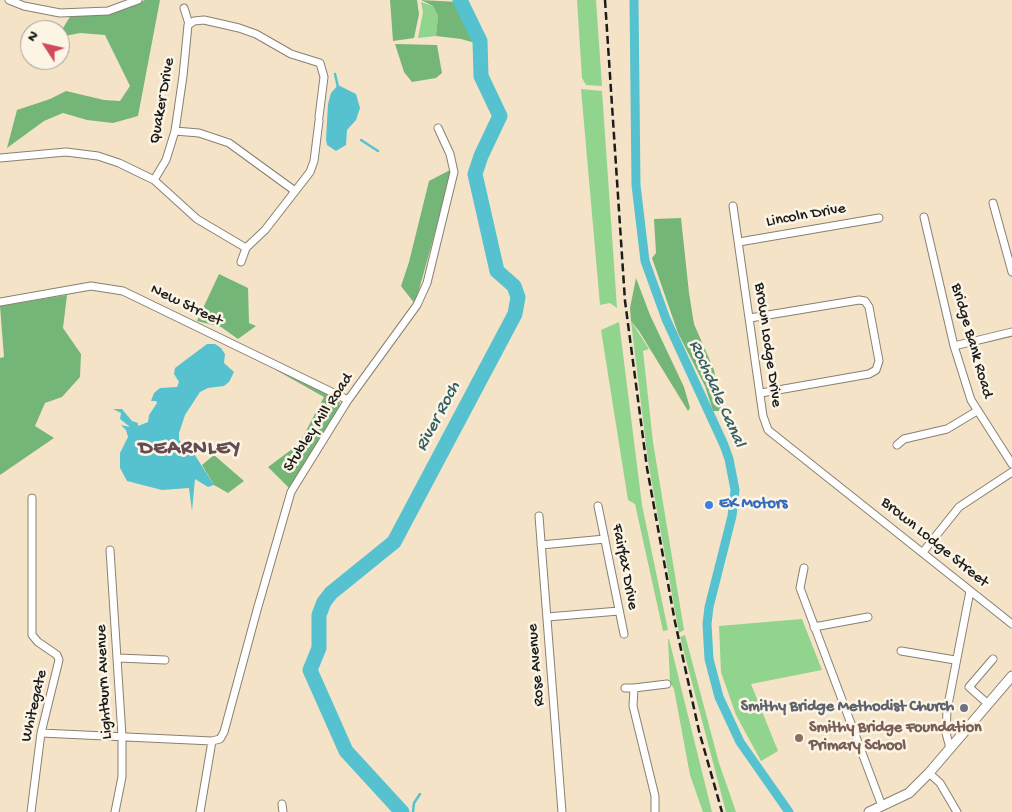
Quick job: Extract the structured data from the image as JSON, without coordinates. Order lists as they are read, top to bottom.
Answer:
{
  "streets": {
    "street": [
      "Quaker Drive",
      "Lincoln Drive",
      "New Street",
      "Bridge Bank Road",
      "Brown Lodge Drive",
      "Stubley Mill Road",
      "Brown Lodge Street",
      "Fairfax Drive",
      "Rose Avenue",
      "Lightburn Avenue",
      "Whitegate"
    ]
  },
  "crossings": [
    ["Lincoln Drive", "Brown Lodge Drive"],
    ["New Street", "Stubley Mill Road"],
    ["Brown Lodge Drive", "Brown Lodge Street"]
  ],
  "districts": ["DEARNLEY"],
  "water": ["Rochdale Canal", "River Roch"],
  "places": ["EK Motors", "Smithy Bridge Methodist Church", "Smithy Bridge Foundation Primary School"],
  "north": "top left"
}
